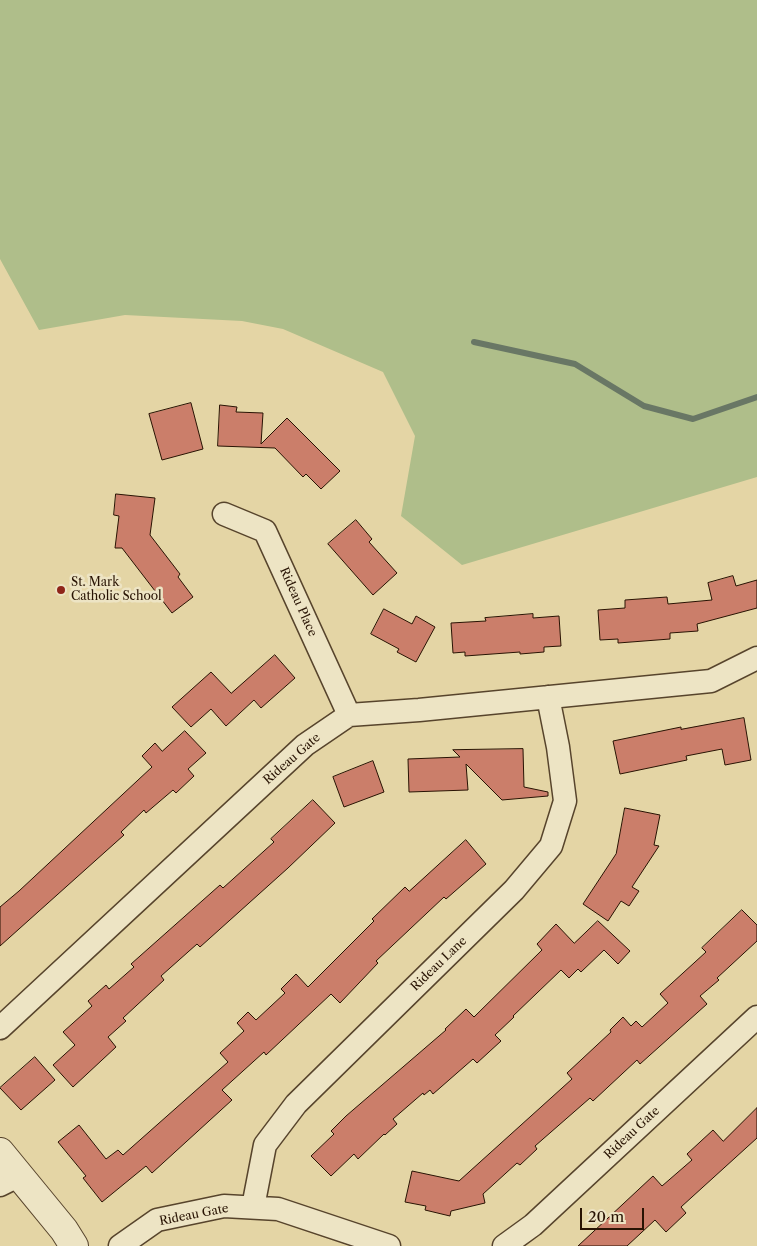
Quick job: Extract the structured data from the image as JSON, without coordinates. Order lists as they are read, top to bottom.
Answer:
{
  "streets": {
    "street": ["Rideau Place", "Rideau Gate", "Rideau Lane"]
  },
  "crossings": [
    ["Rideau Place", "Rideau Gate"],
    ["Rideau Gate", "Rideau Lane"]
  ],
  "places": ["St. Mark Catholic School"],
  "scale_bar": "20 m"
}
